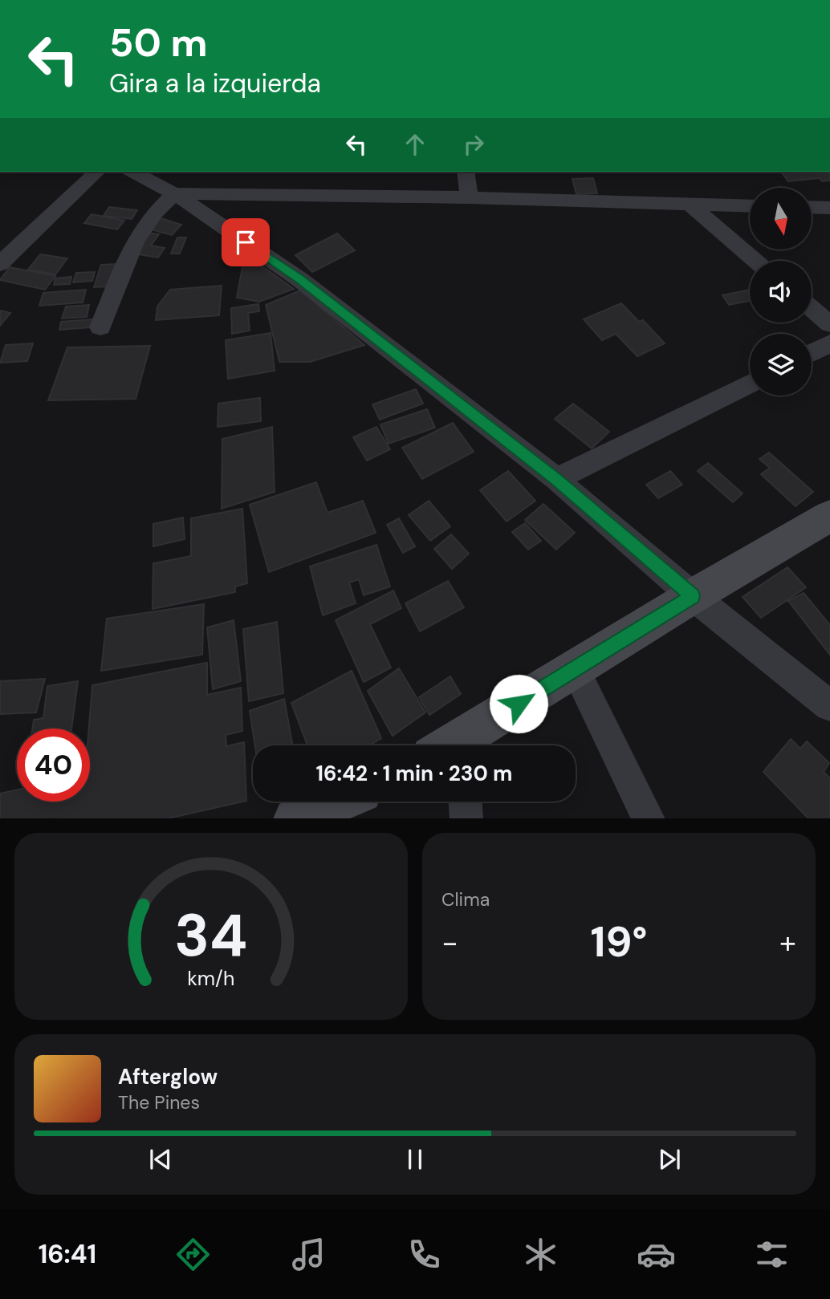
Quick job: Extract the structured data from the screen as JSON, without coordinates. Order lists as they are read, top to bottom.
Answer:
{
  "north": "bottom",
  "page": {
    "turn": ["50 m", "Gira a la izquierda"],
    "limit": "40",
    "trip": "16:42 · 1 min · 230 m",
    "tile": "Clima",
    "heat": ["−", "19°", "+"],
    "song": ["Afterglow", "The Pines"],
    "tabs": "16:41",
    "gauge": ["34", "km/h"]
  }
}
